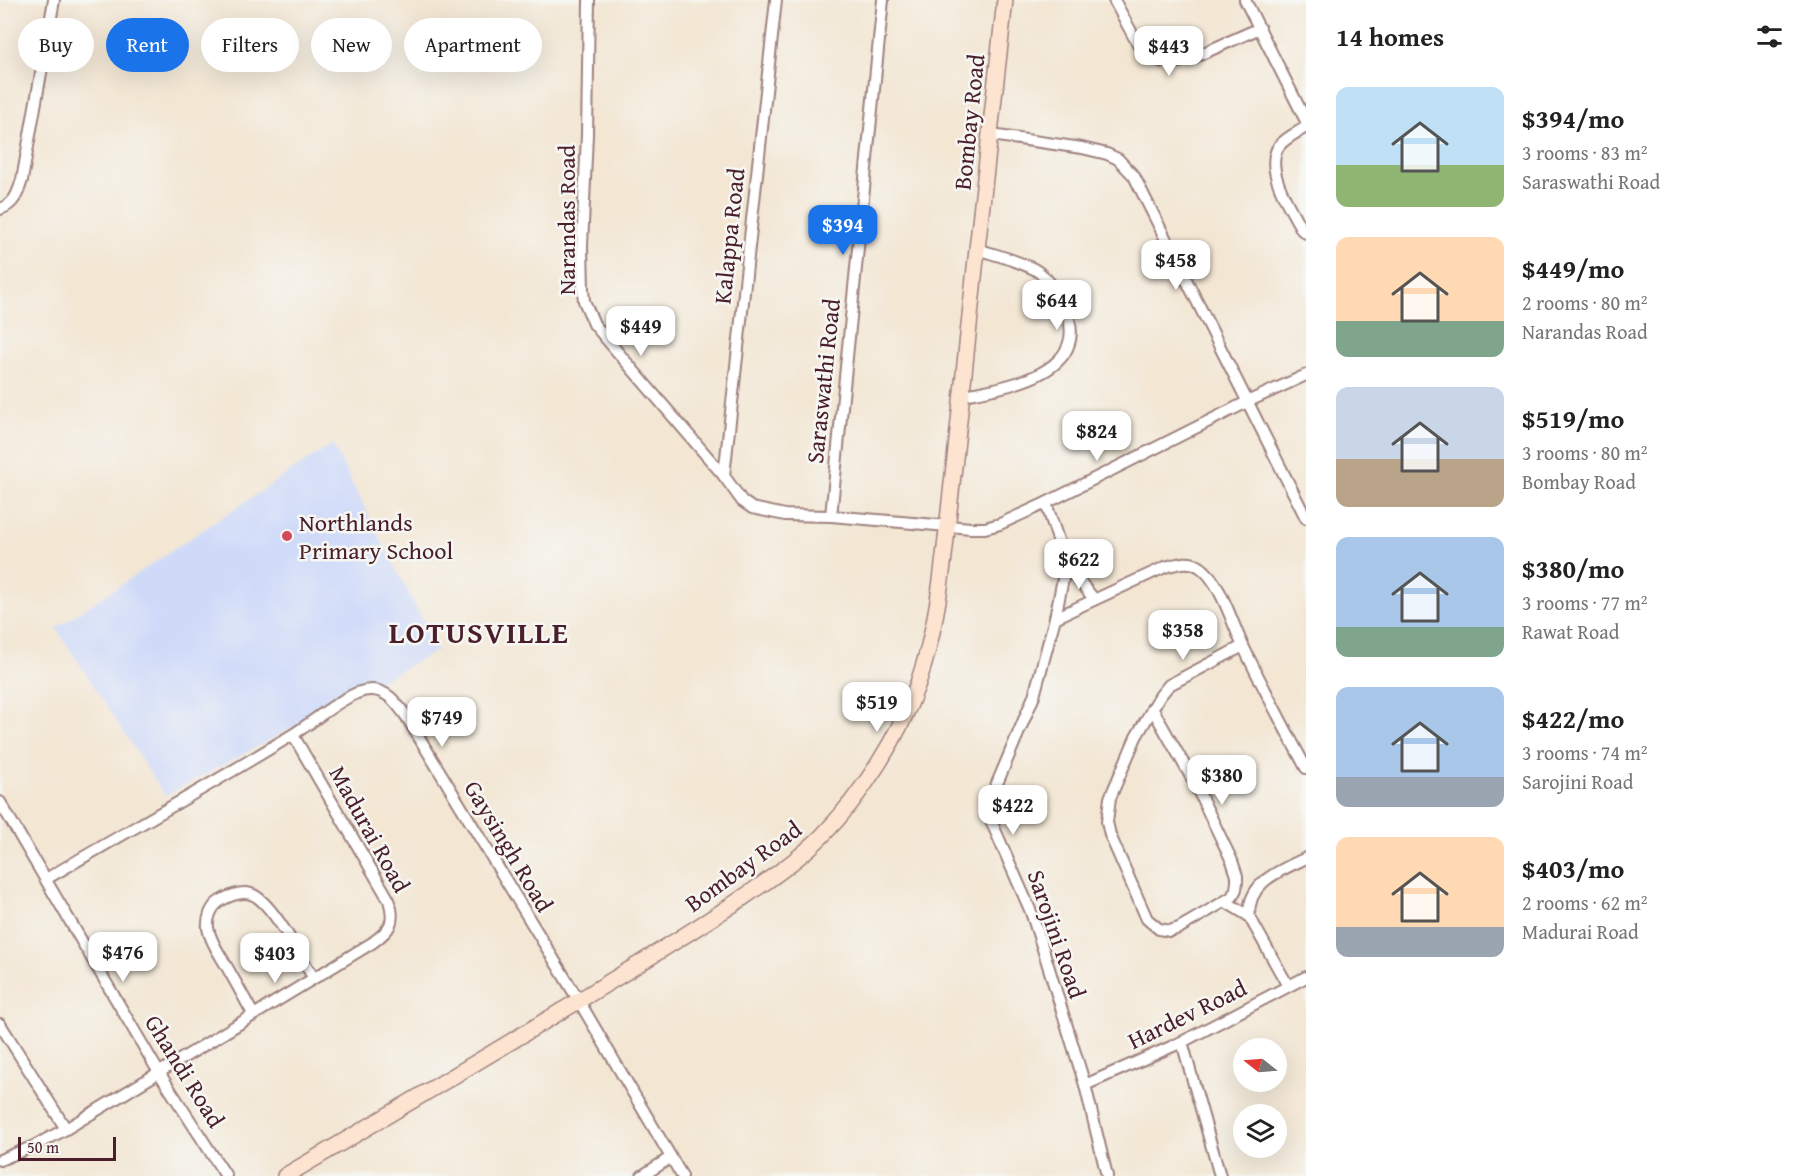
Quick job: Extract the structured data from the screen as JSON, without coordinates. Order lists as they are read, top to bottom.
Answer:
{
  "streets": {
    "street": [
      "Bombay Road",
      "Narandas Road",
      "Kalappa Road",
      "Saraswathi Road",
      "Madurai Road",
      "Gaysingh Road",
      "Sarojini Road",
      "Hardev Road",
      "Ghandi Road"
    ]
  },
  "crossings": [
    ["Bombay Road", "Narandas Road"],
    ["Bombay Road", "Gaysingh Road"],
    ["Narandas Road", "Kalappa Road"],
    ["Narandas Road", "Saraswathi Road"],
    ["Narandas Road", "Sarojini Road"],
    ["Madurai Road", "Gaysingh Road"],
    ["Madurai Road", "Ghandi Road"],
    ["Gaysingh Road", "Ghandi Road"],
    ["Sarojini Road", "Hardev Road"]
  ],
  "districts": ["LOTUSVILLE"],
  "places": ["Northlands Primary School"],
  "scale_bar": "50 m",
  "north": "left",
  "page": {
    "heading": "14 homes",
    "chip": [
      "Buy",
      "Rent",
      "Filters",
      "New",
      "Apartment"
    ],
    "price": [
      "$443",
      "$394",
      "$458",
      "$644",
      "$449",
      "$824",
      "$622",
      "$358",
      "$519",
      "$749",
      "$380",
      "$422",
      "$476",
      "$403"
    ],
    "list": [
      {
        "name": "$394/mo",
        "note": "3 rooms · 83 m² · Saraswathi Road"
      },
      {
        "name": "$449/mo",
        "note": "2 rooms · 80 m² · Narandas Road"
      },
      {
        "name": "$519/mo",
        "note": "3 rooms · 80 m² · Bombay Road"
      },
      {
        "name": "$380/mo",
        "note": "3 rooms · 77 m² · Rawat Road"
      },
      {
        "name": "$422/mo",
        "note": "3 rooms · 74 m² · Sarojini Road"
      },
      {
        "name": "$403/mo",
        "note": "2 rooms · 62 m² · Madurai Road"
      }
    ],
    "scale": "50 m"
  }
}
